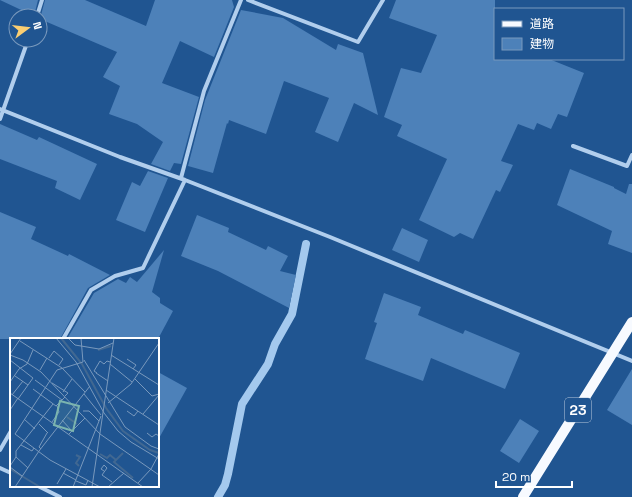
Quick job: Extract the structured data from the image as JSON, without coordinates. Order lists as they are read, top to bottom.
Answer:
{
  "streets": {
    "main road": ["23"]
  },
  "legend": ["道路", "建物"],
  "scale_bar": "20 m",
  "north": "right"
}
